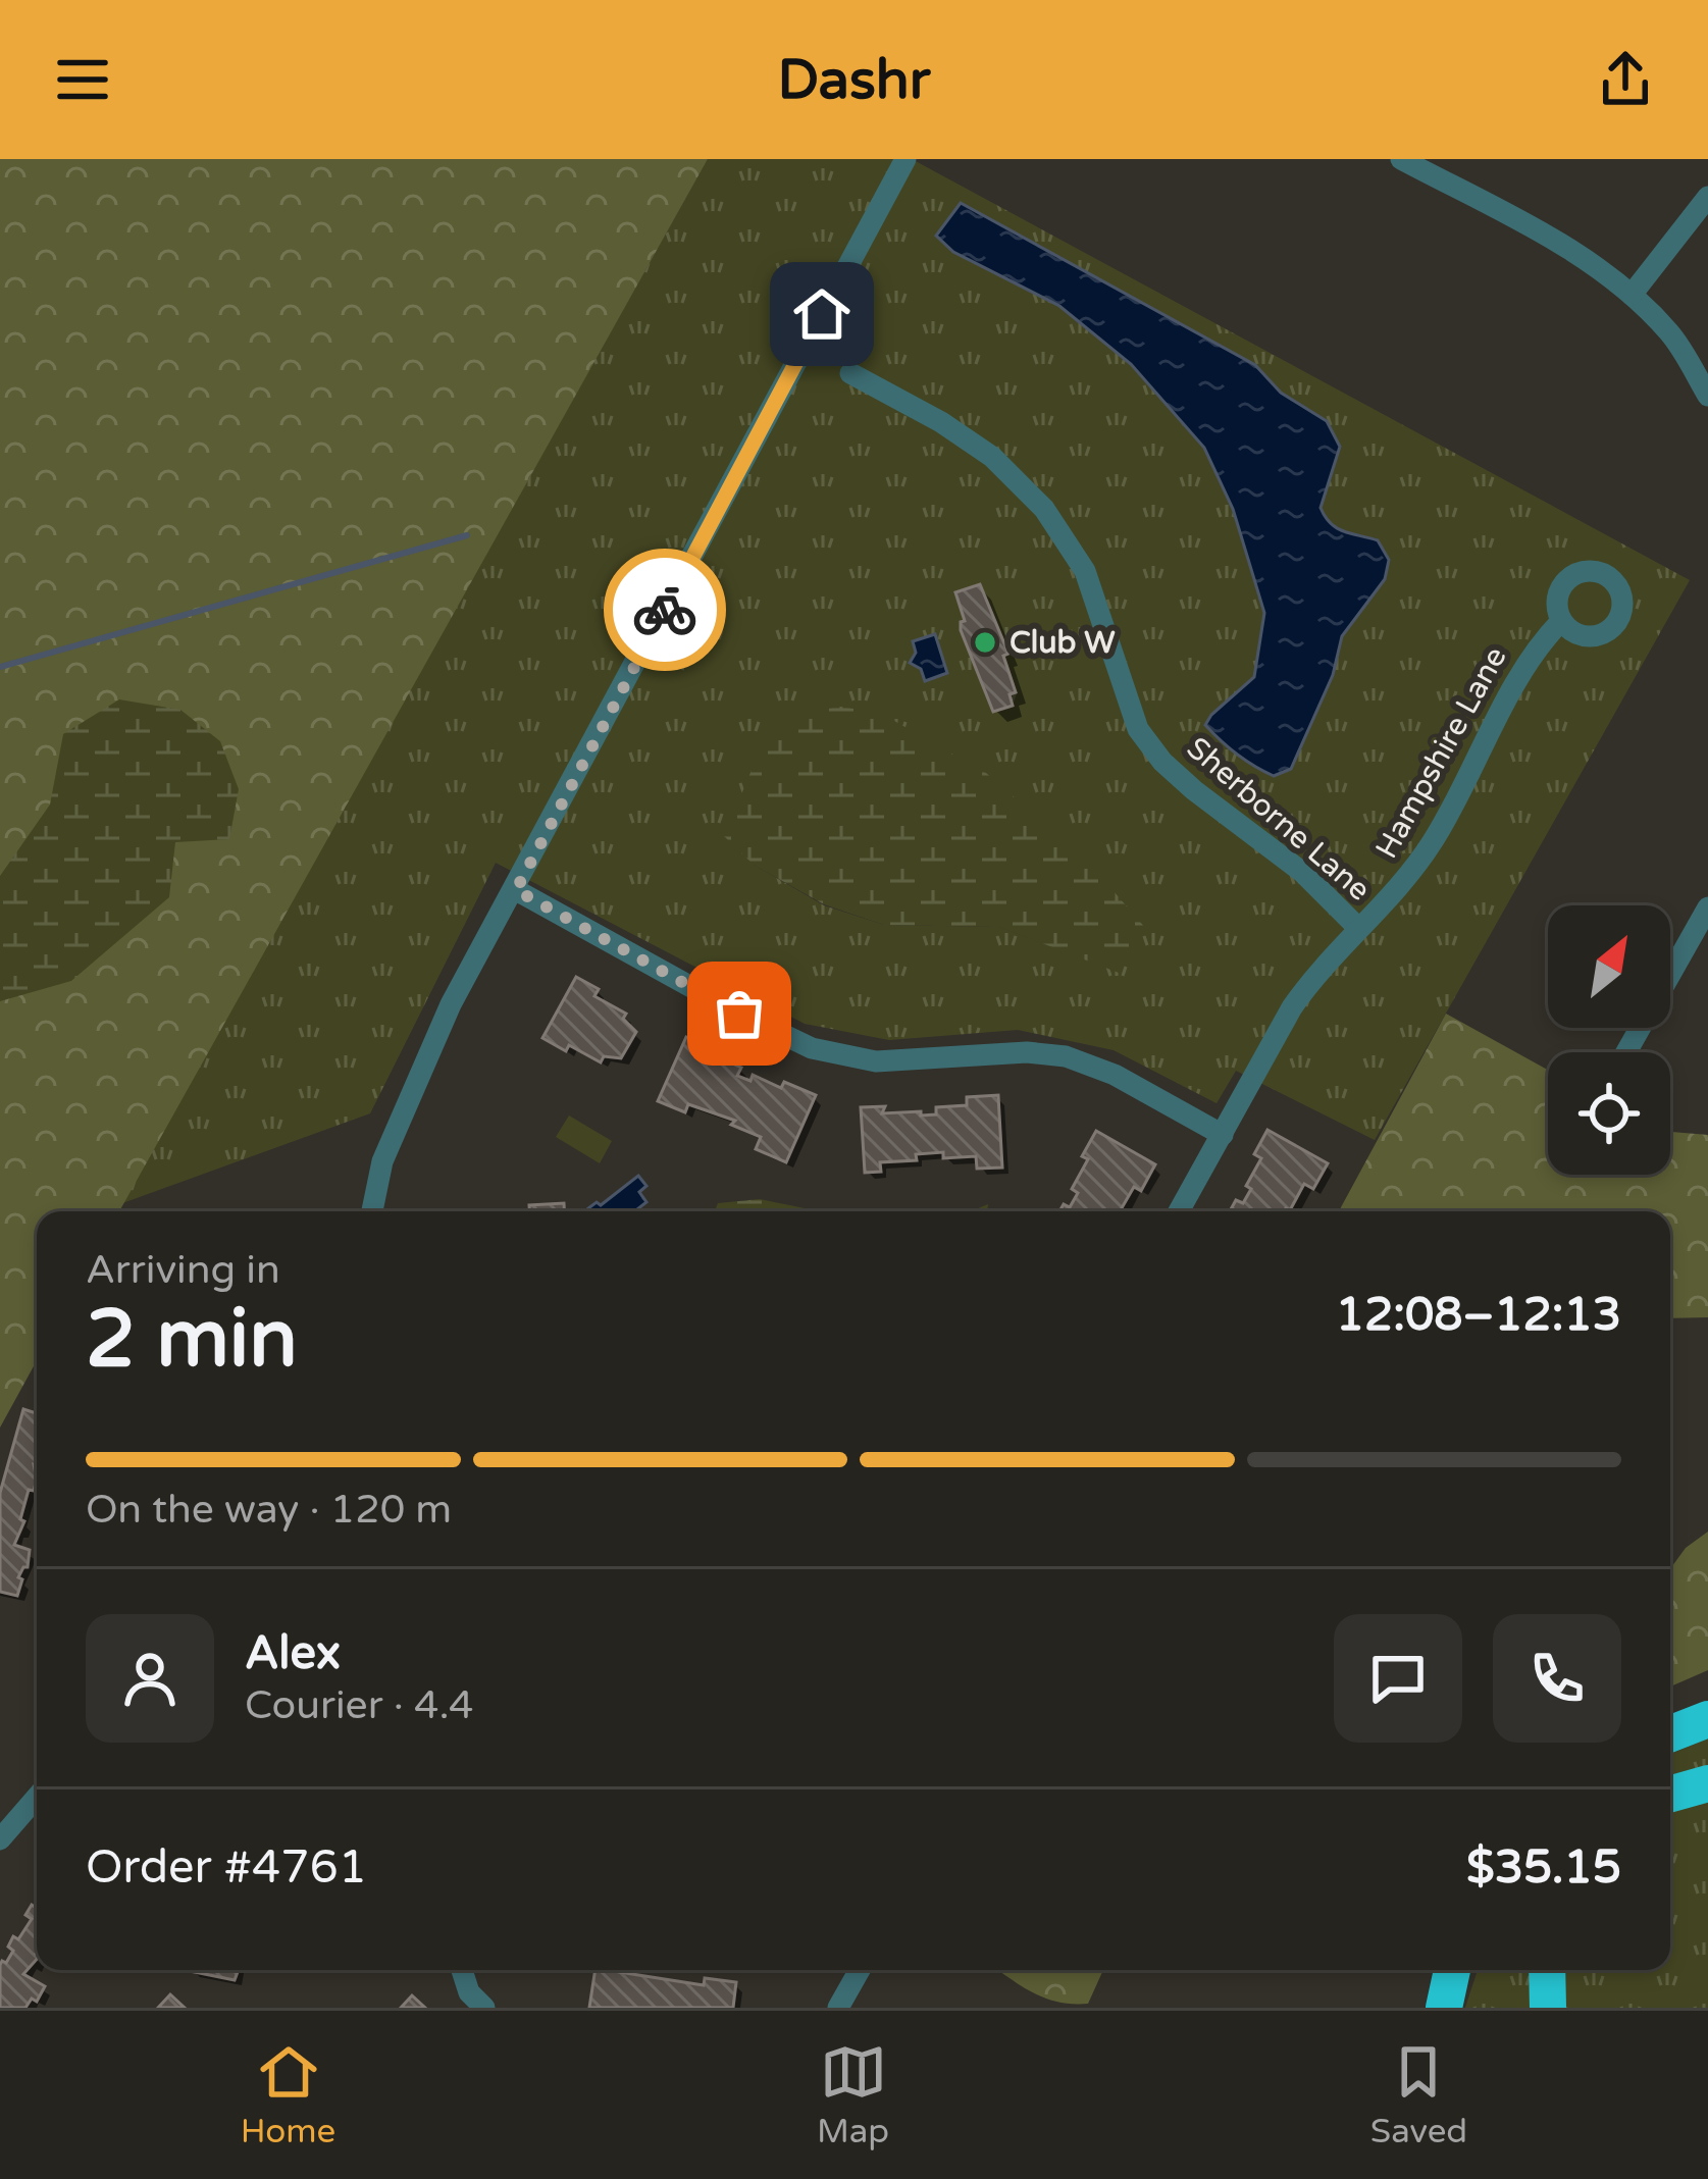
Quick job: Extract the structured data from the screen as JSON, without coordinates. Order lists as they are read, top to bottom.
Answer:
{
  "streets": {
    "street": ["Hampshire Lane", "Sherborne Lane"]
  },
  "crossings": [
    ["Hampshire Lane", "Sherborne Lane"]
  ],
  "places": ["Club W"],
  "north": "top right",
  "page": {
    "header": "Dashr",
    "heading": ["2 min", "Arriving in", "12:08–12:13"],
    "panel": [
      "Alex",
      "Courier · 4.4",
      "Order #4761",
      "$35.15"
    ],
    "bar": "On the way · 120 m",
    "tabs": ["Home", "Map", "Saved"]
  }
}
